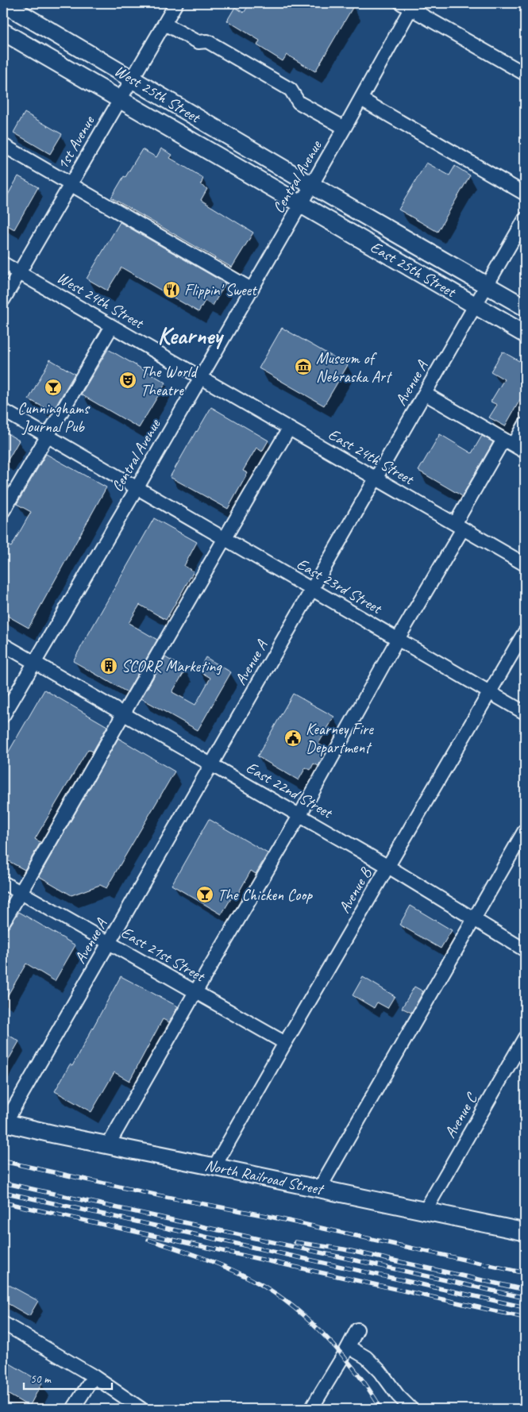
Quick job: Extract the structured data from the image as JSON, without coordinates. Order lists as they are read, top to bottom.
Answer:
{
  "streets": {
    "main road": ["West 25th Street", "East 25th Street", "North Railroad Street"],
    "street": [
      "1st Avenue",
      "Central Avenue",
      "West 24th Street",
      "Avenue A",
      "East 24th Street",
      "East 23rd Street",
      "East 22nd Street",
      "Avenue B",
      "East 21st Street",
      "Avenue C"
    ]
  },
  "crossings": [
    ["West 25th Street", "1st Avenue"],
    ["West 25th Street", "Central Avenue"],
    ["West 25th Street", "East 25th Street"],
    ["1st Avenue", "West 24th Street"],
    ["Central Avenue", "East 25th Street"],
    ["Central Avenue", "West 24th Street"],
    ["Central Avenue", "East 24th Street"],
    ["Central Avenue", "East 23rd Street"],
    ["Central Avenue", "East 22nd Street"],
    ["East 25th Street", "Avenue A"],
    ["West 24th Street", "East 24th Street"],
    ["Avenue A", "East 24th Street"],
    ["Avenue A", "East 23rd Street"],
    ["Avenue A", "East 22nd Street"],
    ["Avenue A", "East 21st Street"],
    ["Avenue A", "North Railroad Street"],
    ["East 23rd Street", "Avenue B"],
    ["East 22nd Street", "Avenue B"],
    ["Avenue B", "East 21st Street"],
    ["Avenue B", "North Railroad Street"],
    ["Avenue C", "North Railroad Street"]
  ],
  "districts": ["Kearney"],
  "places": {
    "restaurant": ["Flippin' Sweet"],
    "museum": ["Museum of Nebraska Art"],
    "theatre": ["The World Theatre"],
    "bar": ["Cunninghams Journal Pub", "The Chicken Coop"],
    "building": ["SCORR Marketing"],
    "public building": ["Kearney Fire Department"]
  },
  "scale_bar": "50 m"
}
